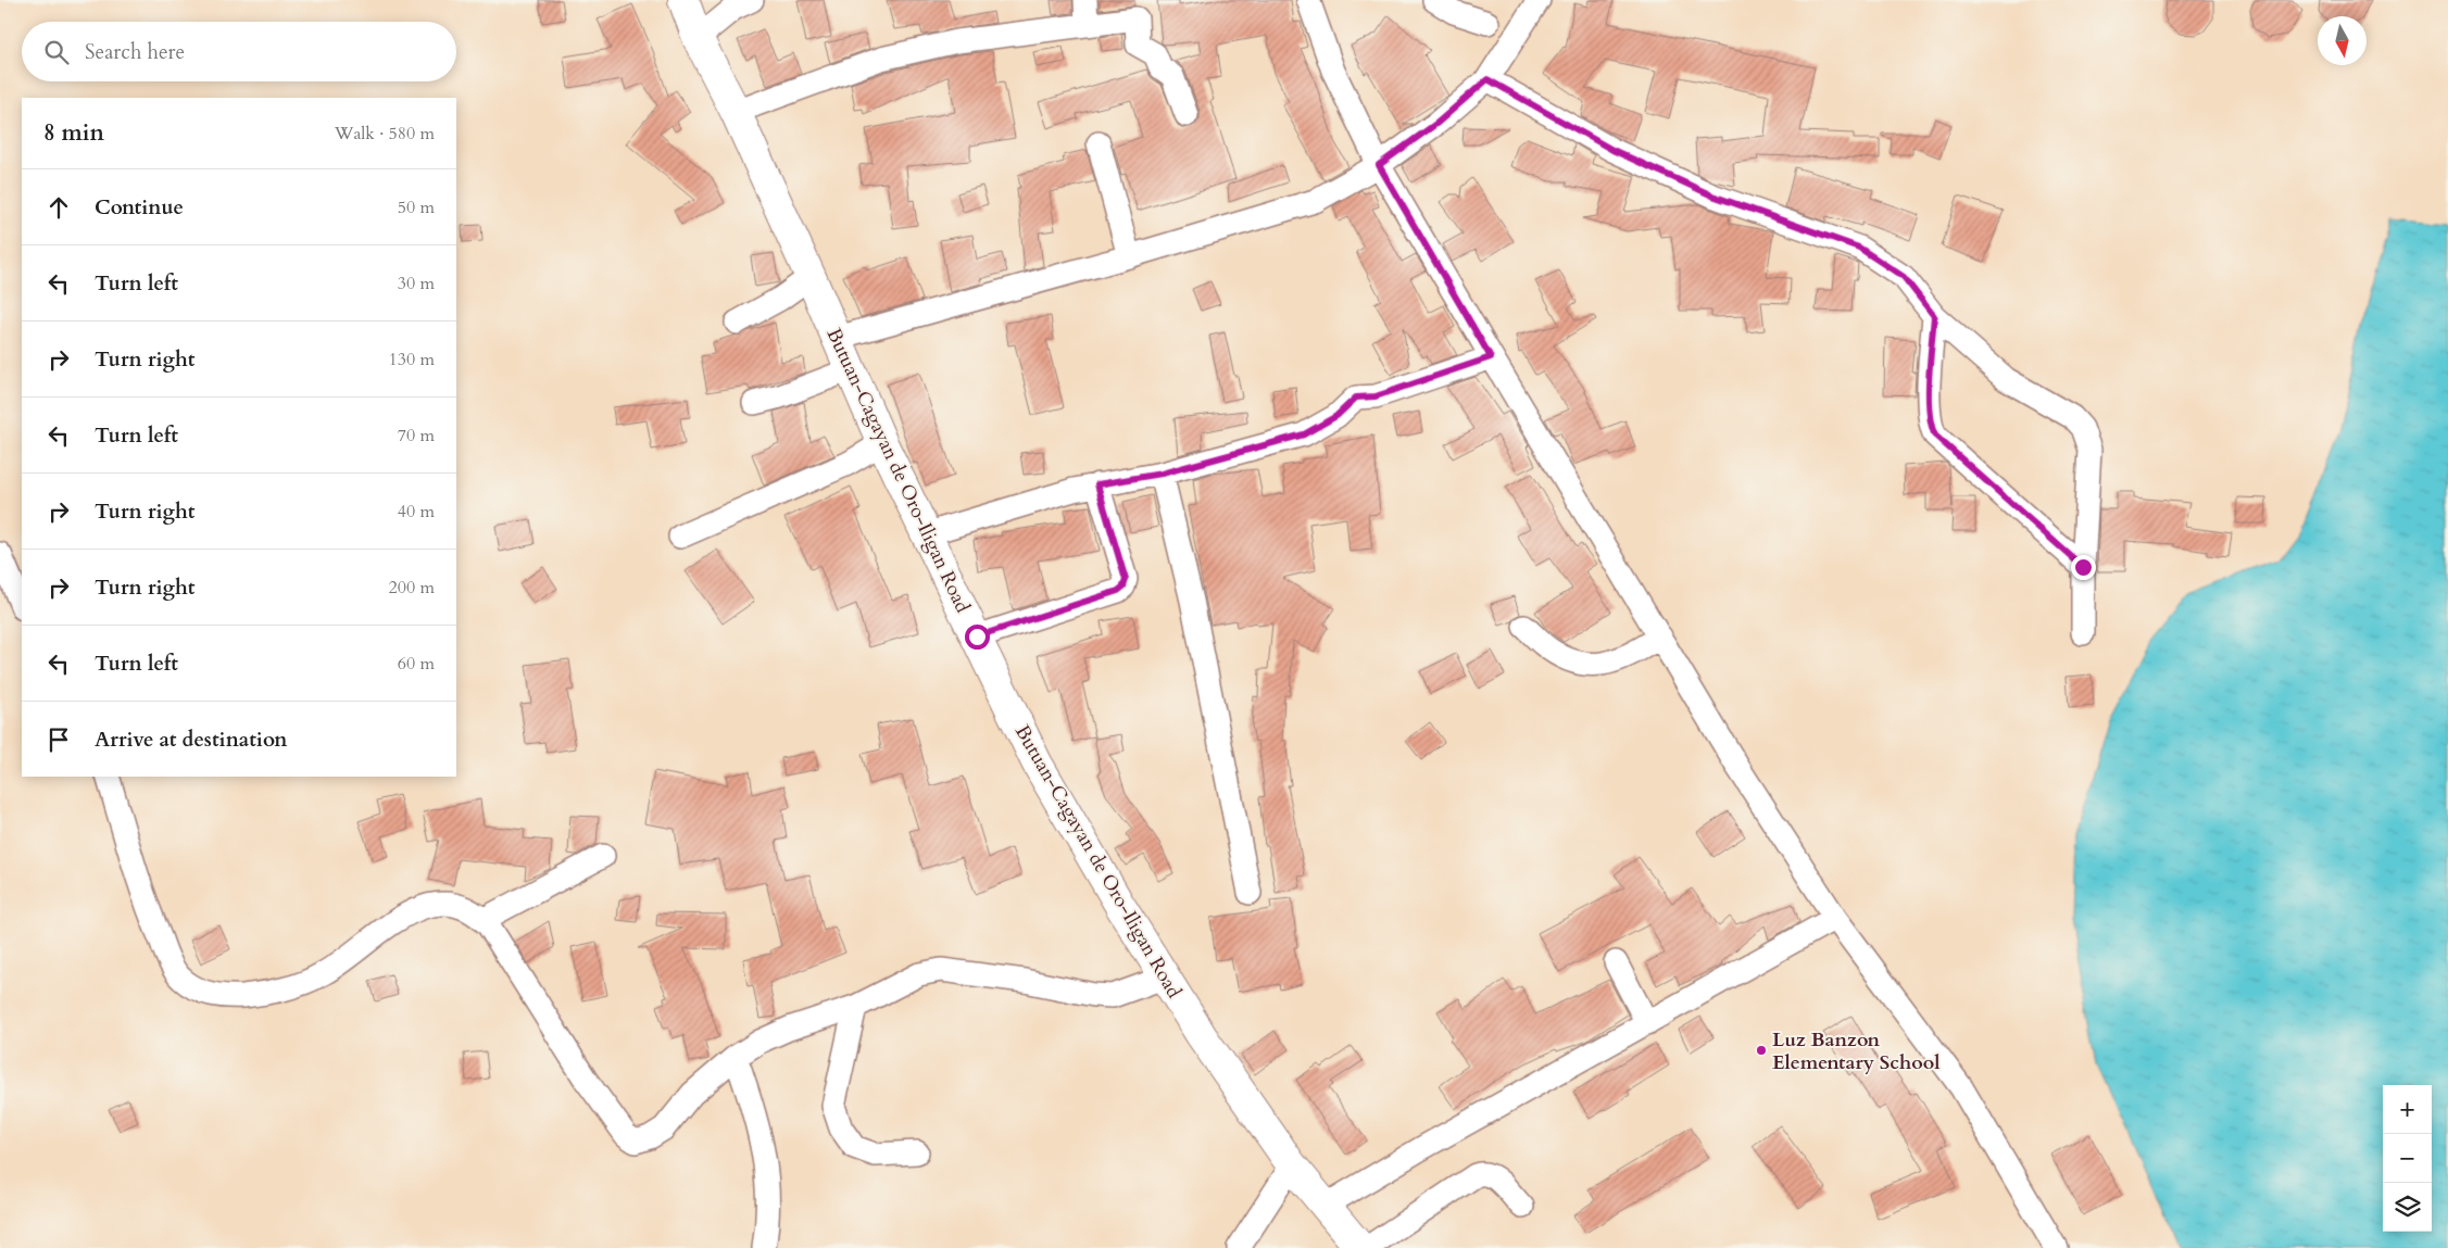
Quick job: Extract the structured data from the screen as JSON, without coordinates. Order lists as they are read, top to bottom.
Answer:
{
  "streets": {
    "highway": ["Butuan-Cagayan de Oro-Iligan Road"]
  },
  "places": ["Luz Banzon Elementary School"],
  "north": "bottom",
  "page": {
    "search": "Search here",
    "heading": ["8 min", "Walk · 580 m"],
    "list": [
      ["Continue", "50 m"],
      ["Turn left", "30 m"],
      ["Turn right", "130 m"],
      ["Turn left", "70 m"],
      ["Turn right", "40 m"],
      ["Turn right", "200 m"],
      ["Turn left", "60 m"],
      "Arrive at destination"
    ],
    "map_buttons": ["+", "−"]
  }
}
